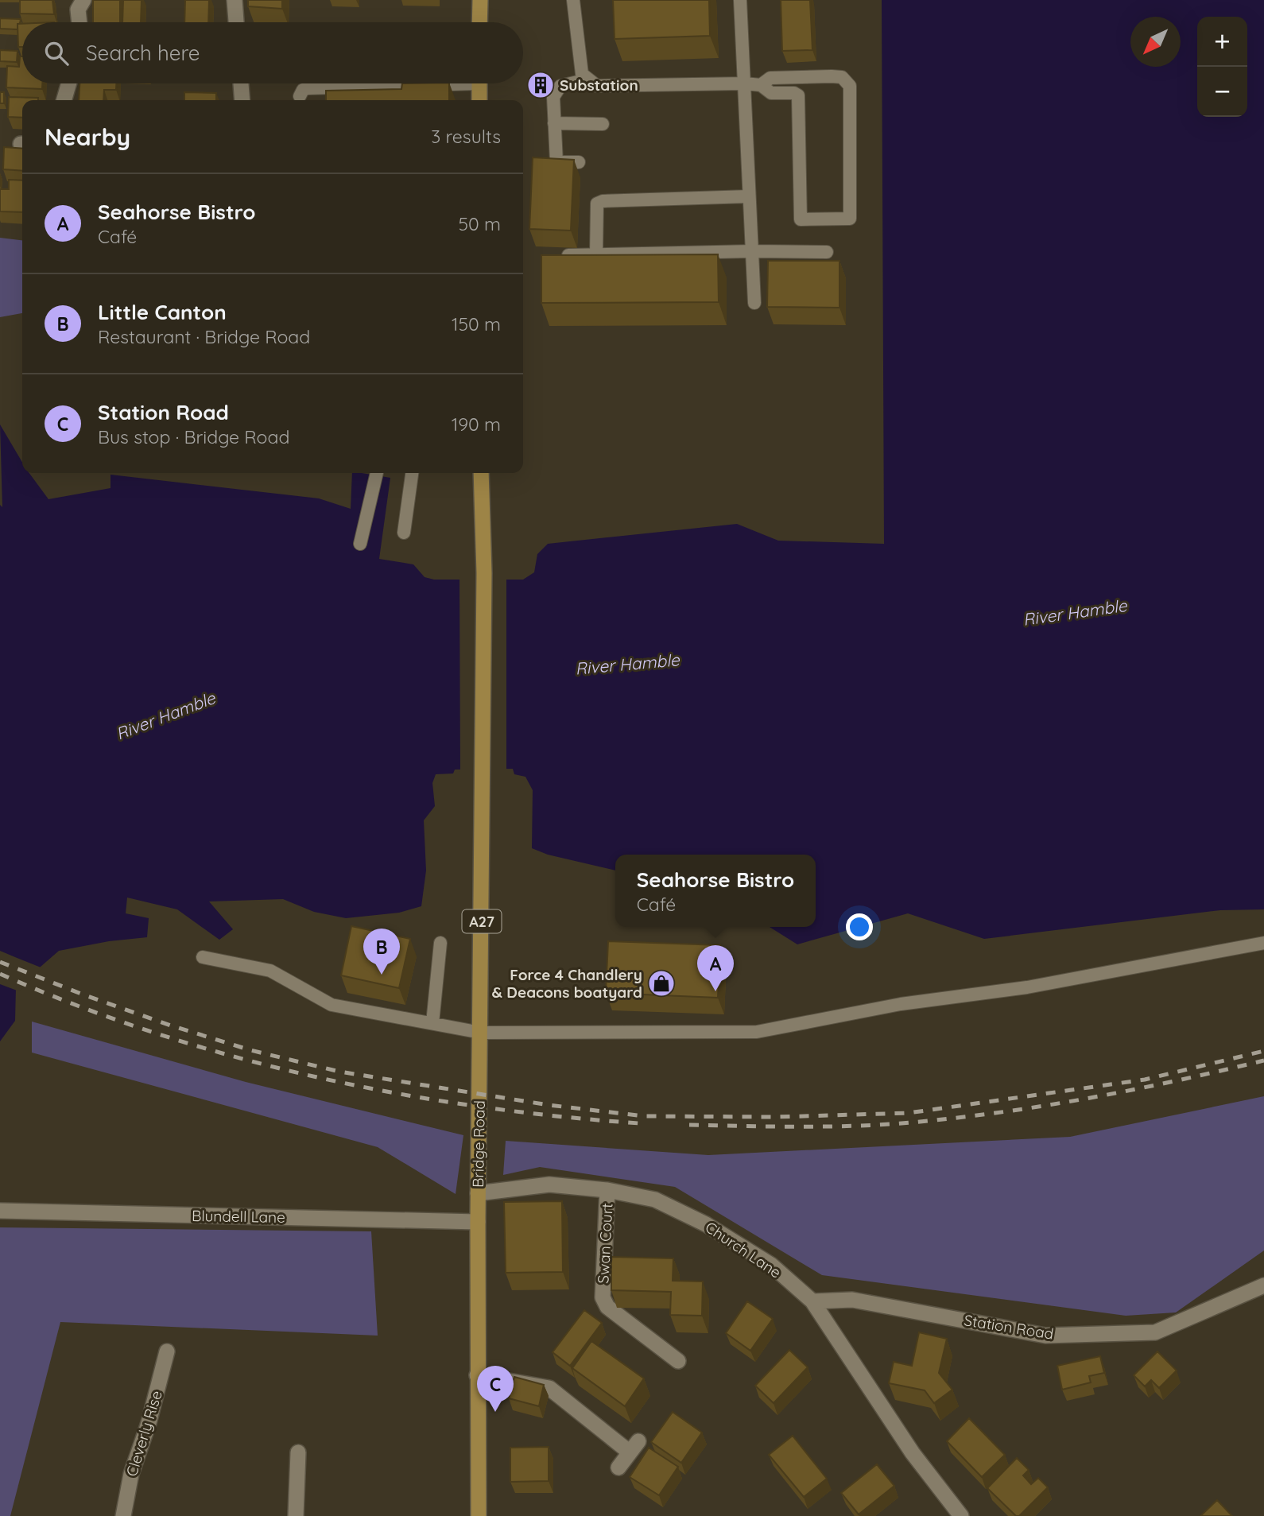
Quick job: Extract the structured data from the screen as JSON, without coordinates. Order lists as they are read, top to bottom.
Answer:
{
  "streets": {
    "main road": ["A27", "Bridge Road"],
    "street": [
      "Blundell Lane",
      "Swan Court",
      "Church Lane",
      "Station Road",
      "Cleverly Rise"
    ]
  },
  "crossings": [
    ["Bridge Road", "Blundell Lane"],
    ["Bridge Road", "Church Lane"],
    ["Swan Court", "Church Lane"],
    ["Church Lane", "Station Road"]
  ],
  "water": ["River Hamble"],
  "places": {
    "building": ["Substation"],
    "shop": ["Force 4 Chandlery & Deacons boatyard"]
  },
  "north": "bottom left",
  "page": {
    "map_buttons": ["+", "−"],
    "search": "Search here",
    "heading": ["Nearby", "3 results"],
    "list": [
      {
        "mark": "A",
        "name": "Seahorse Bistro",
        "note": "Café",
        "value": "50 m"
      },
      {
        "mark": "B",
        "name": "Little Canton",
        "note": "Restaurant · Bridge Road",
        "value": "150 m"
      },
      {
        "mark": "C",
        "name": "Station Road",
        "note": "Bus stop · Bridge Road",
        "value": "190 m"
      }
    ],
    "popup": ["Seahorse Bistro", "Café"],
    "pins": ["B", "A", "C"]
  }
}
